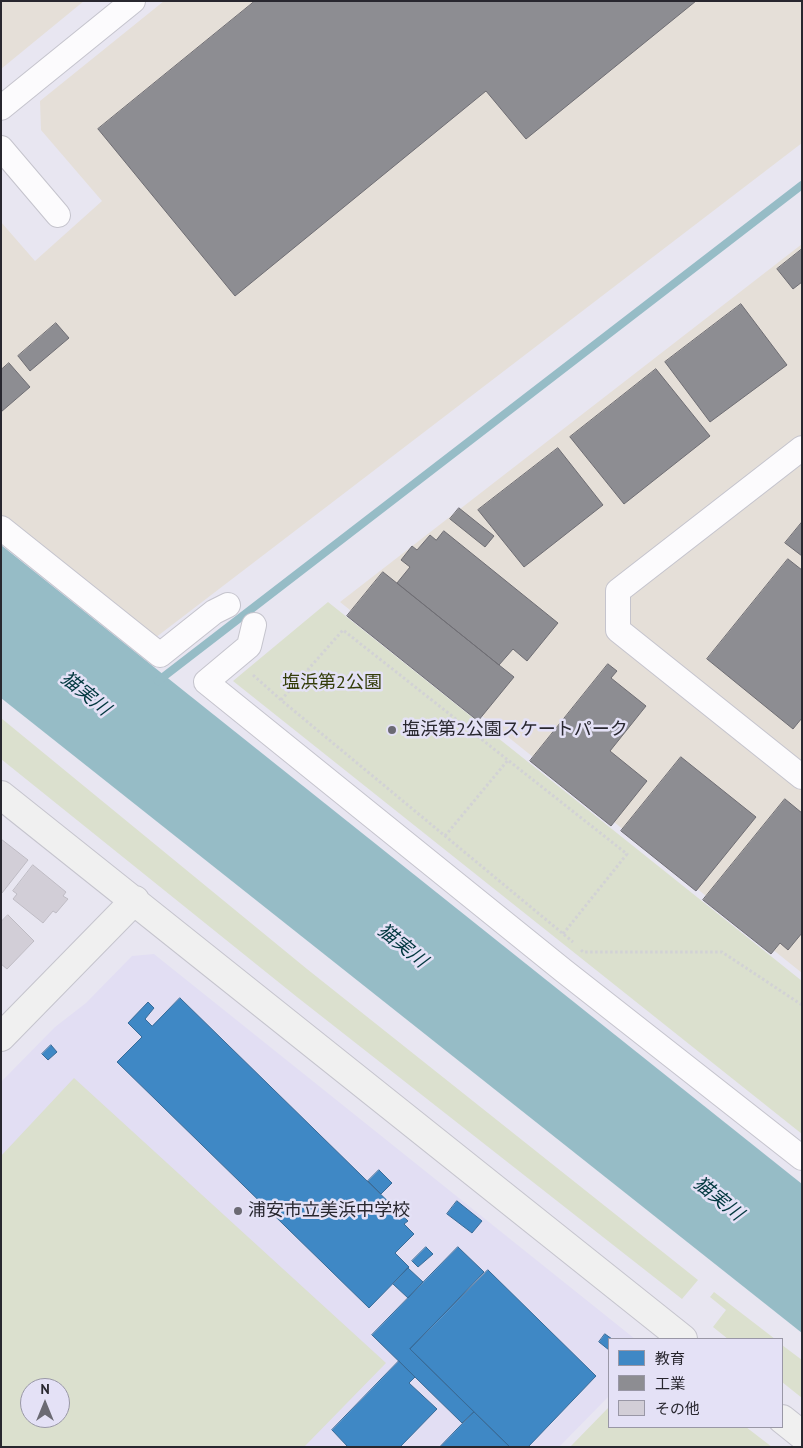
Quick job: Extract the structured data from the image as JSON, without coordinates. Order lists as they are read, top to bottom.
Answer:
{
  "water": ["猫実川"],
  "parks": ["塩浜第2公園"],
  "places": ["塩浜第2公園スケートパーク", "浦安市立美浜中学校"],
  "legend": ["教育", "工業", "その他"],
  "north": "top"
}
